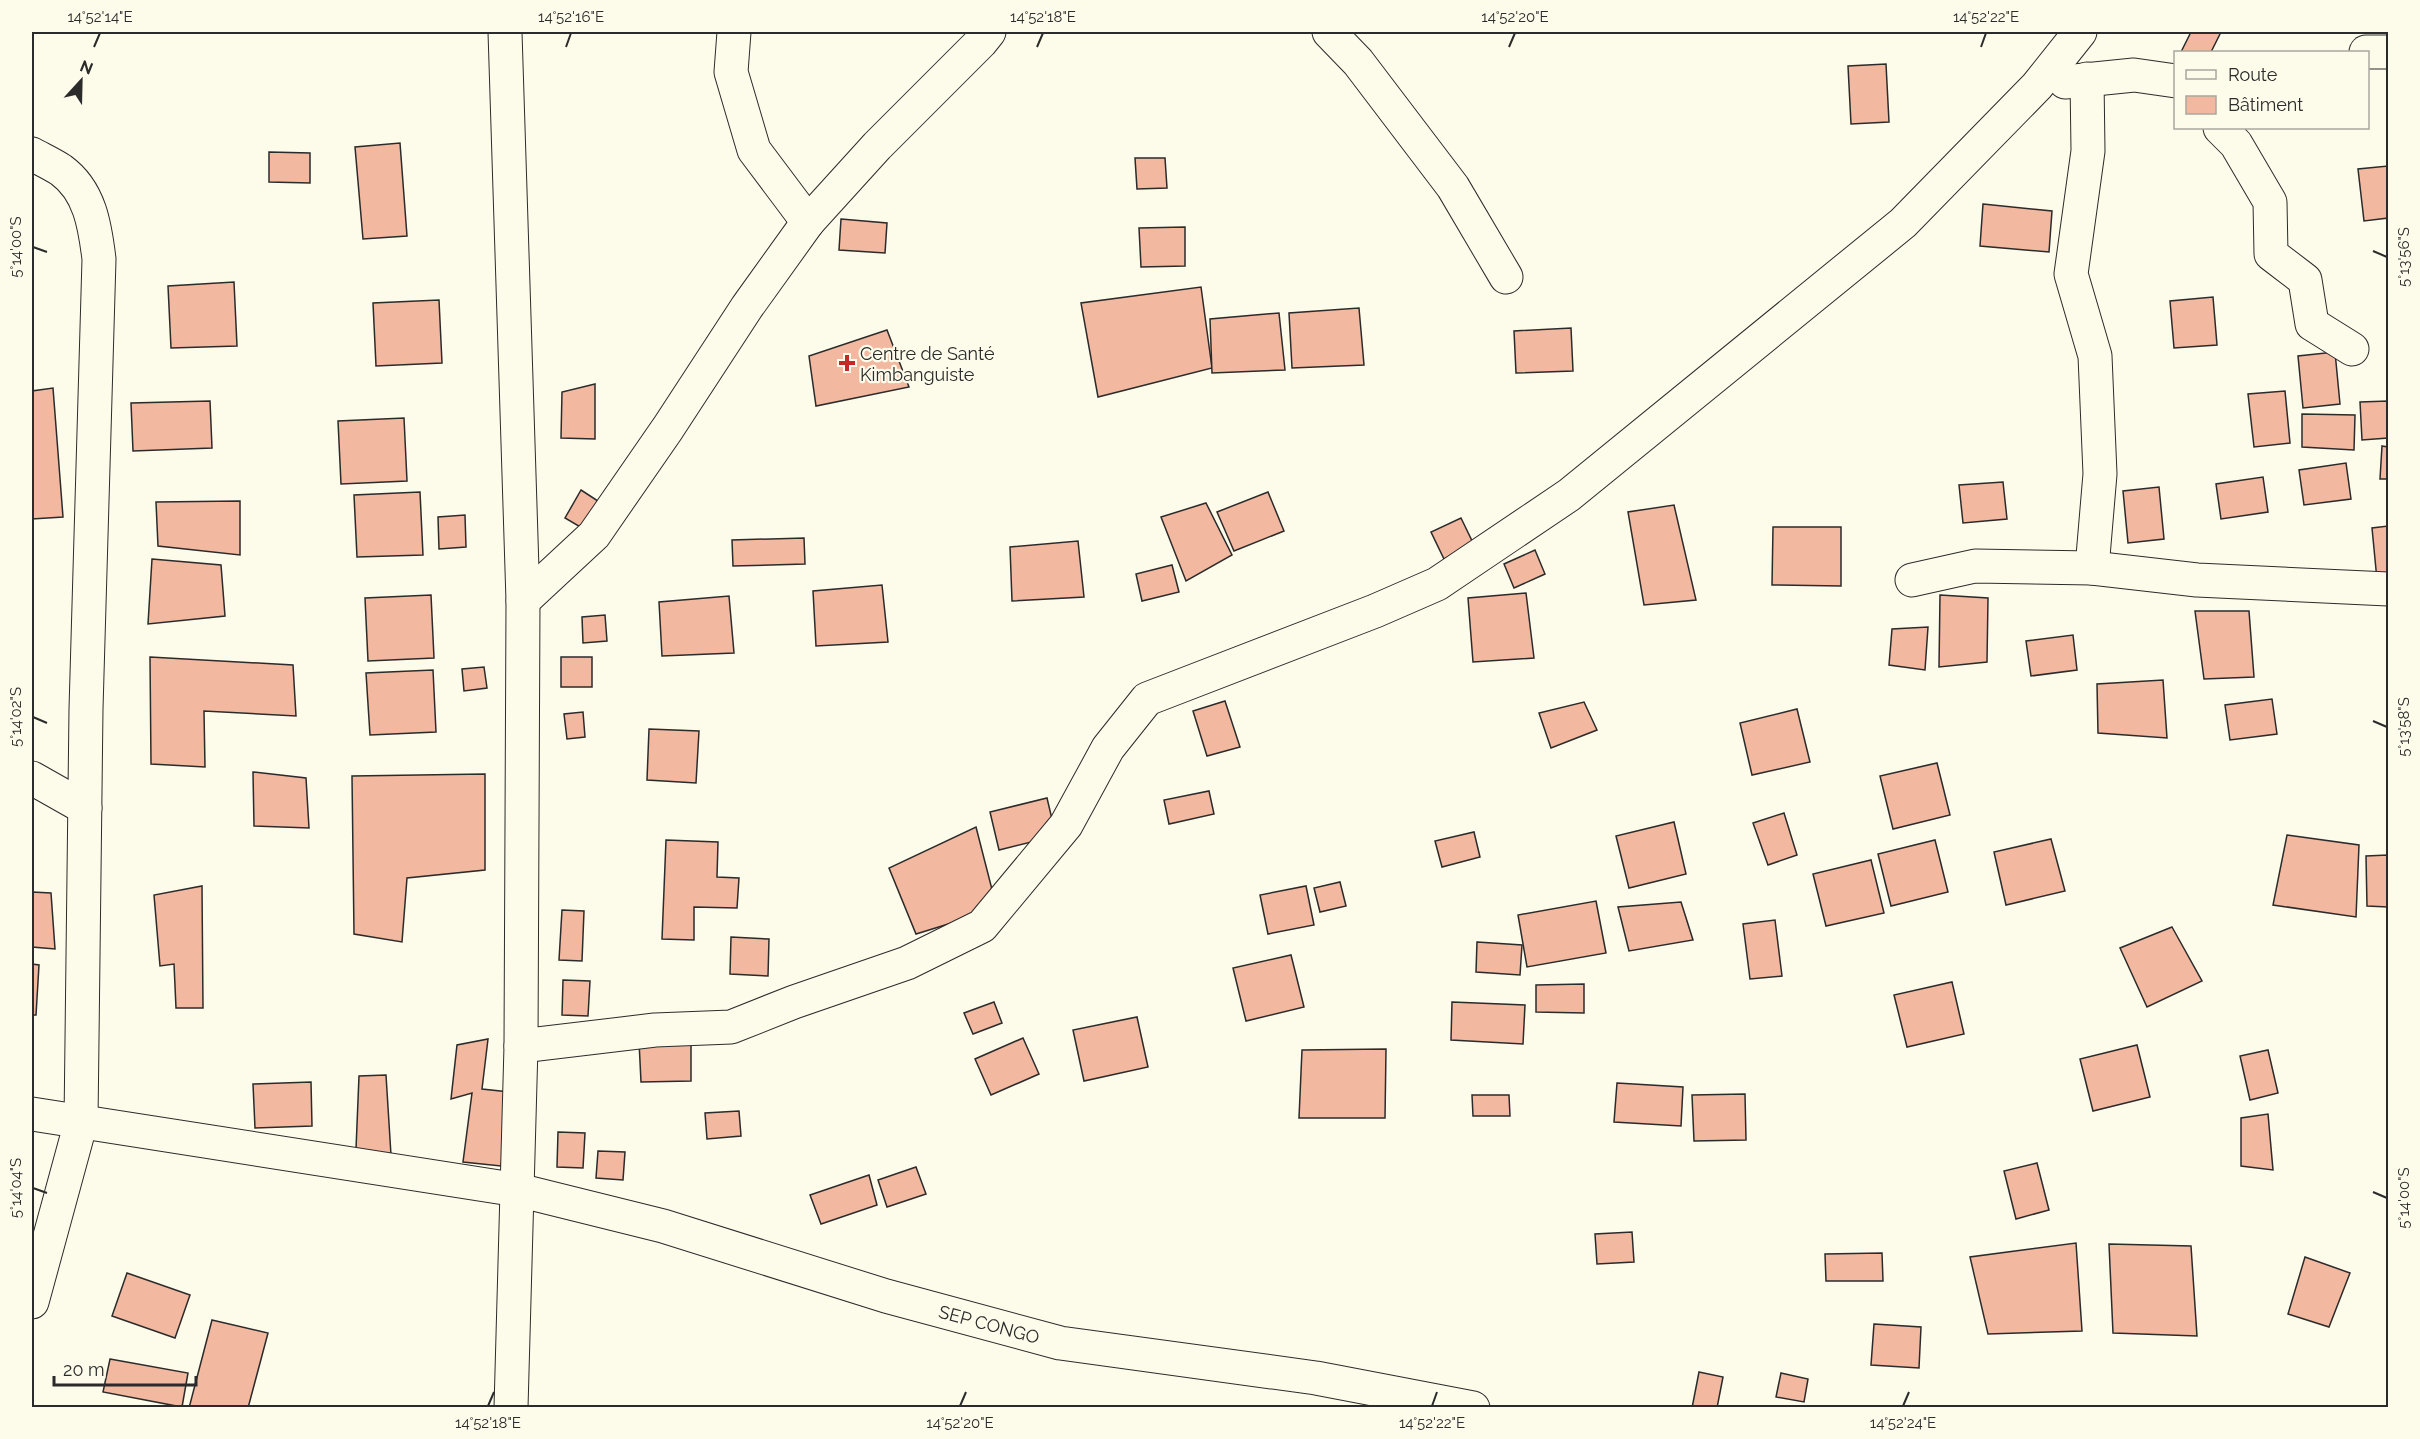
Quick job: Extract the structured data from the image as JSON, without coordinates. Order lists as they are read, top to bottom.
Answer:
{
  "streets": {
    "street": ["SEP CONGO"]
  },
  "places": {
    "health": ["Centre de Santé Kimbanguiste"]
  },
  "legend": ["Route", "Bâtiment"],
  "scale_bar": "20 m",
  "north": "top",
  "coordinates": [
    "14°52'14\"E",
    "14°52'16\"E",
    "14°52'18\"E",
    "14°52'20\"E",
    "14°52'22\"E",
    "5°14'00\"S",
    "5°13'56\"S",
    "5°14'02\"S",
    "5°13'58\"S",
    "5°14'04\"S",
    "14°52'24\"E"
  ]
}
